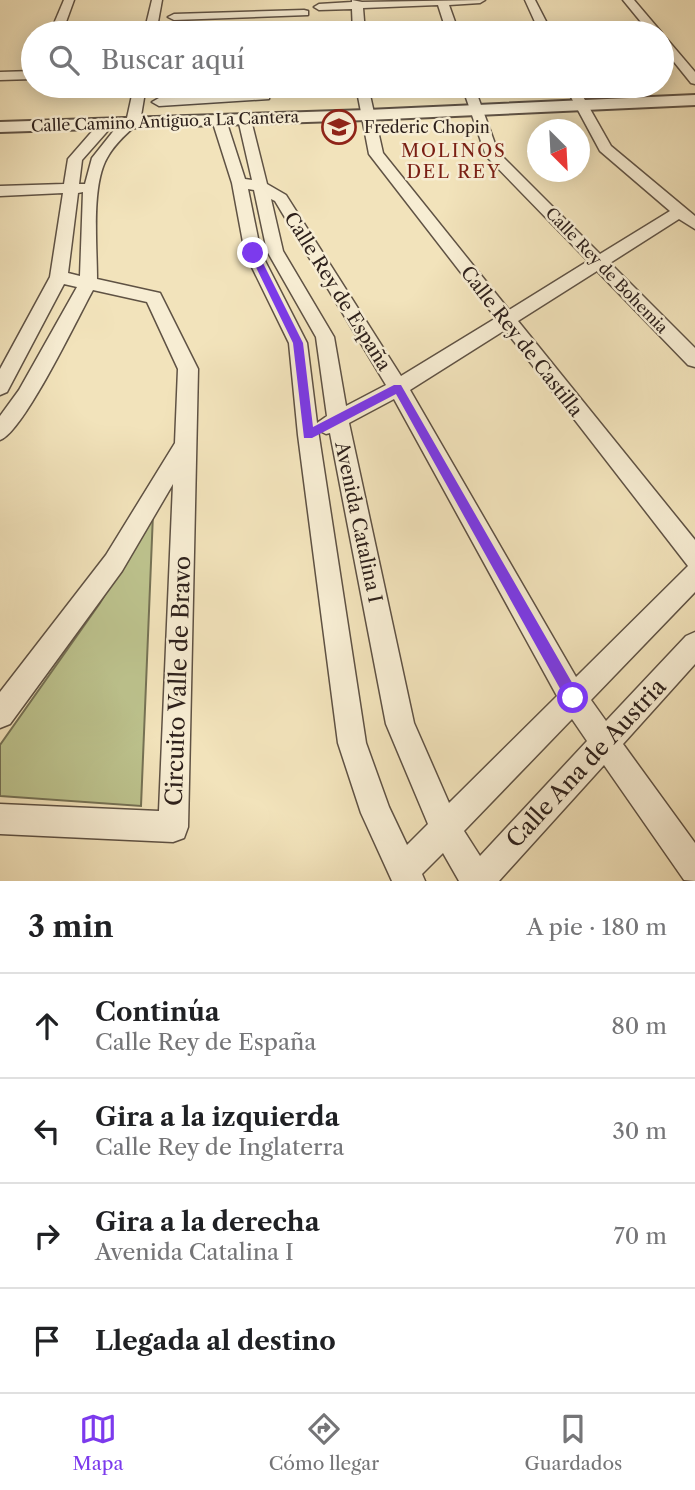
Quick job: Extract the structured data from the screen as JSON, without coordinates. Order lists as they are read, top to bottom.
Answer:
{
  "streets": {
    "street": [
      "Calle Camino Antiguo a La Cantera",
      "Calle Rey de Bohemia",
      "Calle Rey de España",
      "Calle Rey de Castilla",
      "Avenida Catalina I",
      "Circuito Valle de Bravo",
      "Calle Ana de Austria"
    ]
  },
  "crossings": [
    ["Calle Camino Antiguo a La Cantera", "Calle Rey de Bohemia"],
    ["Calle Camino Antiguo a La Cantera", "Calle Rey de Castilla"],
    ["Calle Camino Antiguo a La Cantera", "Avenida Catalina I"],
    ["Calle Rey de España", "Avenida Catalina I"],
    ["Calle Rey de España", "Calle Ana de Austria"],
    ["Avenida Catalina I", "Calle Ana de Austria"]
  ],
  "districts": ["MOLINOS DEL REY"],
  "places": {
    "school or university": ["Frederic Chopin"]
  },
  "north": "bottom right",
  "page": {
    "search": "Buscar aquí",
    "heading": ["3 min", "A pie · 180 m"],
    "list": [
      ["Continúa", "Calle Rey de España", "80 m"],
      ["Gira a la izquierda", "Calle Rey de Inglaterra", "30 m"],
      ["Gira a la derecha", "Avenida Catalina I", "70 m"],
      "Llegada al destino"
    ],
    "nav": ["Mapa", "Cómo llegar", "Guardados"]
  }
}
